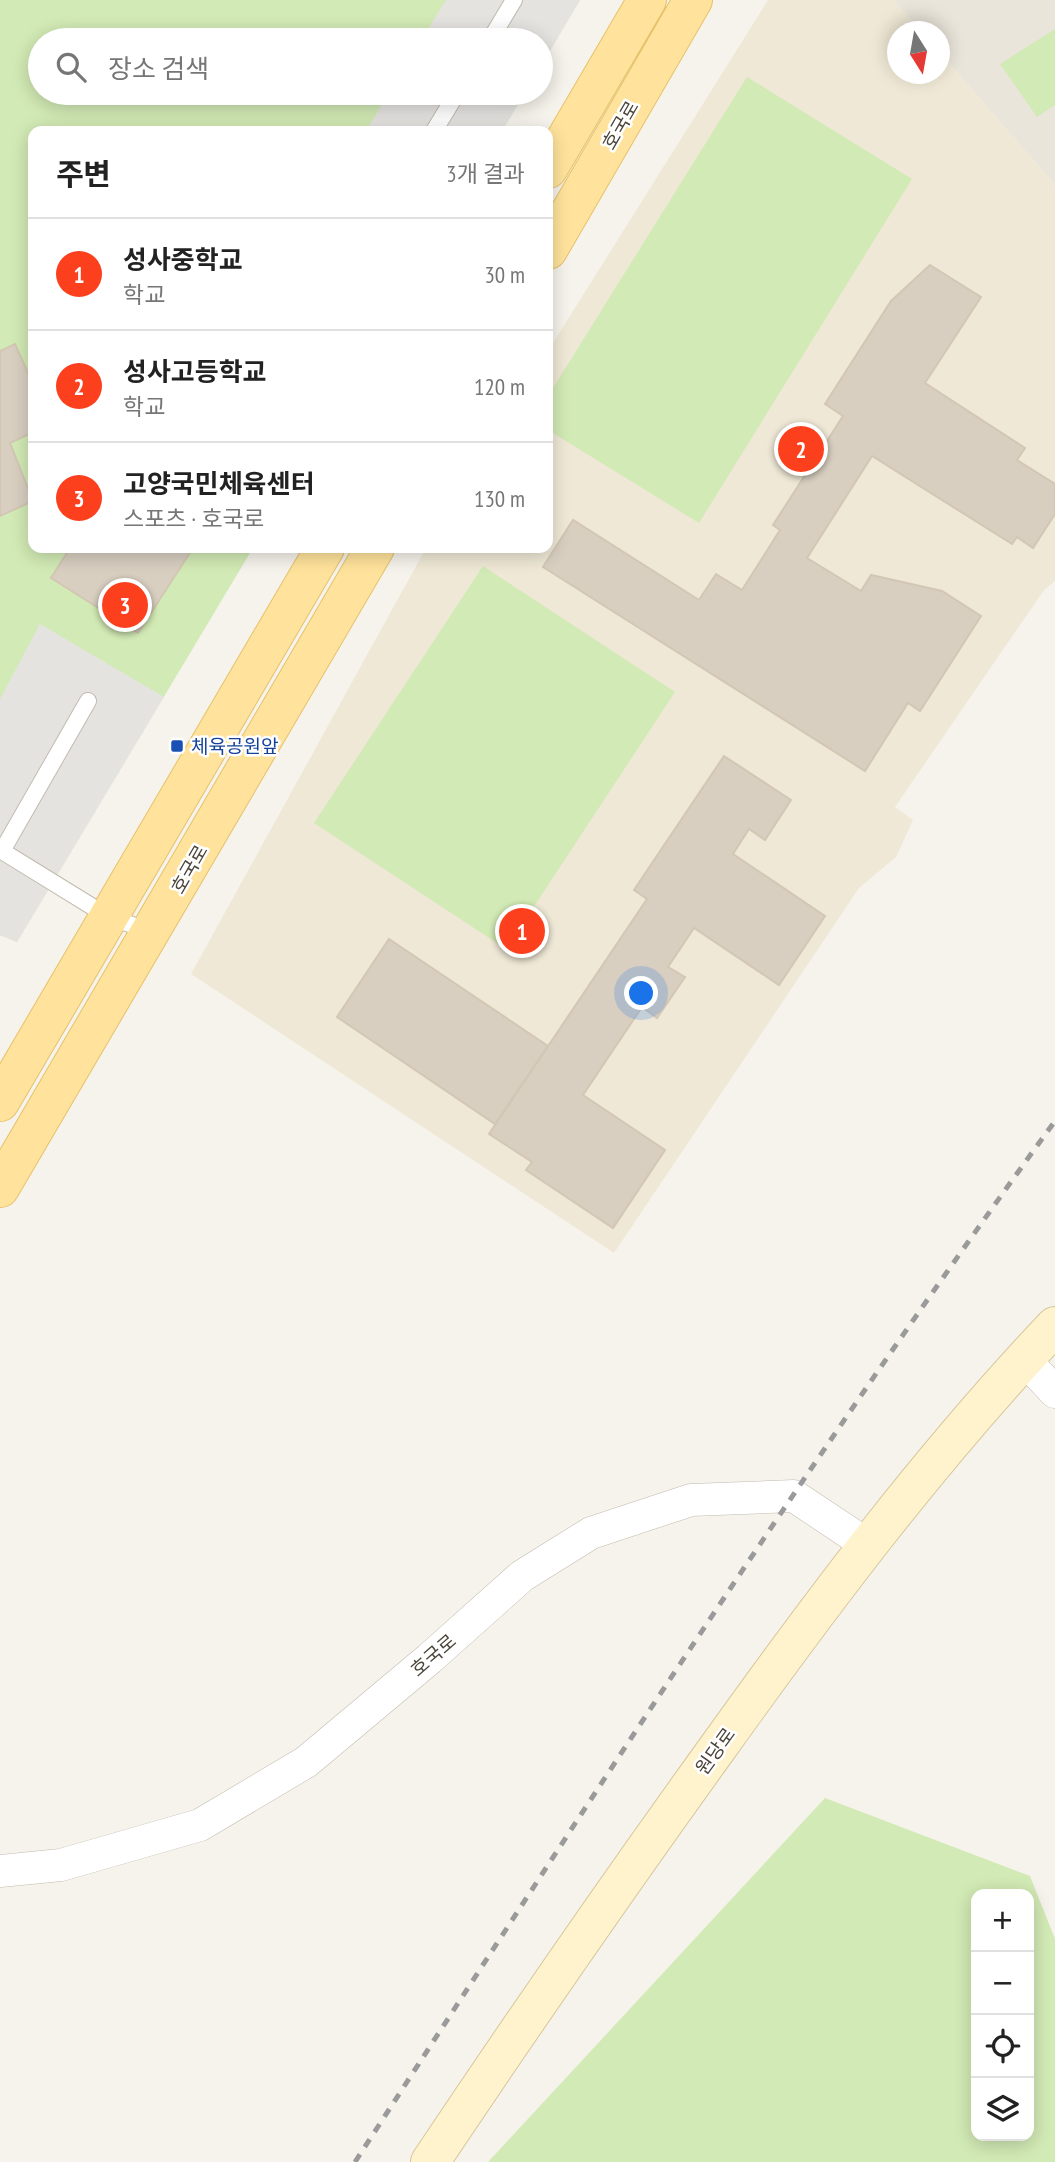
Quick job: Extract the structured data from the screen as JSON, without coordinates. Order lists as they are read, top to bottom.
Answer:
{
  "streets": {
    "main road": ["호국로", "원당로"]
  },
  "crossings": [
    ["호국로", "원당로"]
  ],
  "places": {
    "transit": ["체육공원앞"]
  },
  "north": "bottom",
  "page": {
    "search": "장소 검색",
    "heading": ["주변", "3개 결과"],
    "list": [
      {
        "mark": "1",
        "name": "성사중학교",
        "note": "학교",
        "value": "30 m"
      },
      {
        "mark": "2",
        "name": "성사고등학교",
        "note": "학교",
        "value": "120 m"
      },
      {
        "mark": "3",
        "name": "고양국민체육센터",
        "note": "스포츠 · 호국로",
        "value": "130 m"
      }
    ],
    "pins": ["2", "3", "1"],
    "map_buttons": ["+", "−"]
  }
}
